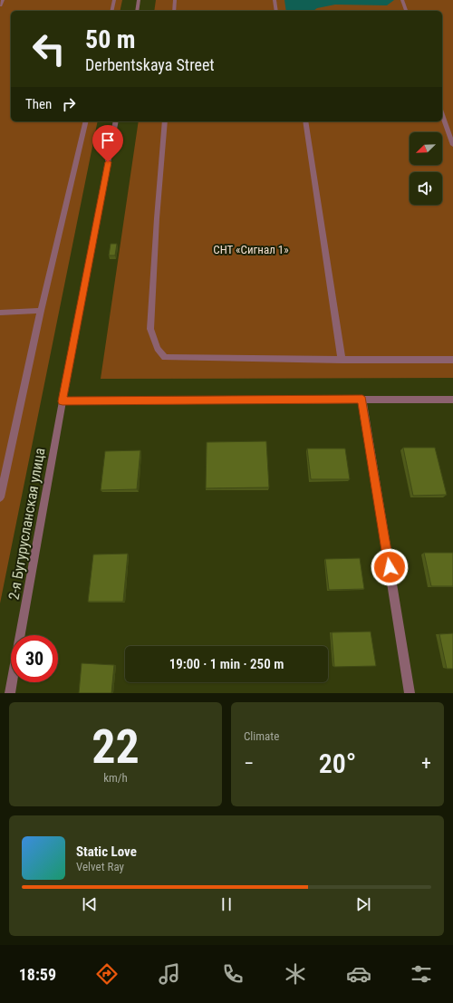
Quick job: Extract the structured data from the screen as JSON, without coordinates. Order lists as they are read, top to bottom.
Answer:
{
  "streets": {
    "street": ["2-я Бугурусланская улица"]
  },
  "parks": ["СНТ «Сигнал 1»"],
  "north": "bottom left",
  "page": {
    "turn": ["50 m", "Derbentskaya Street"],
    "then": "Then",
    "limit": "30",
    "trip": "19:00 · 1 min · 250 m",
    "tile": [
      ["22", "km/h"],
      "Climate"
    ],
    "heat": ["−", "20°", "+"],
    "song": ["Static Love", "Velvet Ray"],
    "tabs": "18:59"
  }
}
